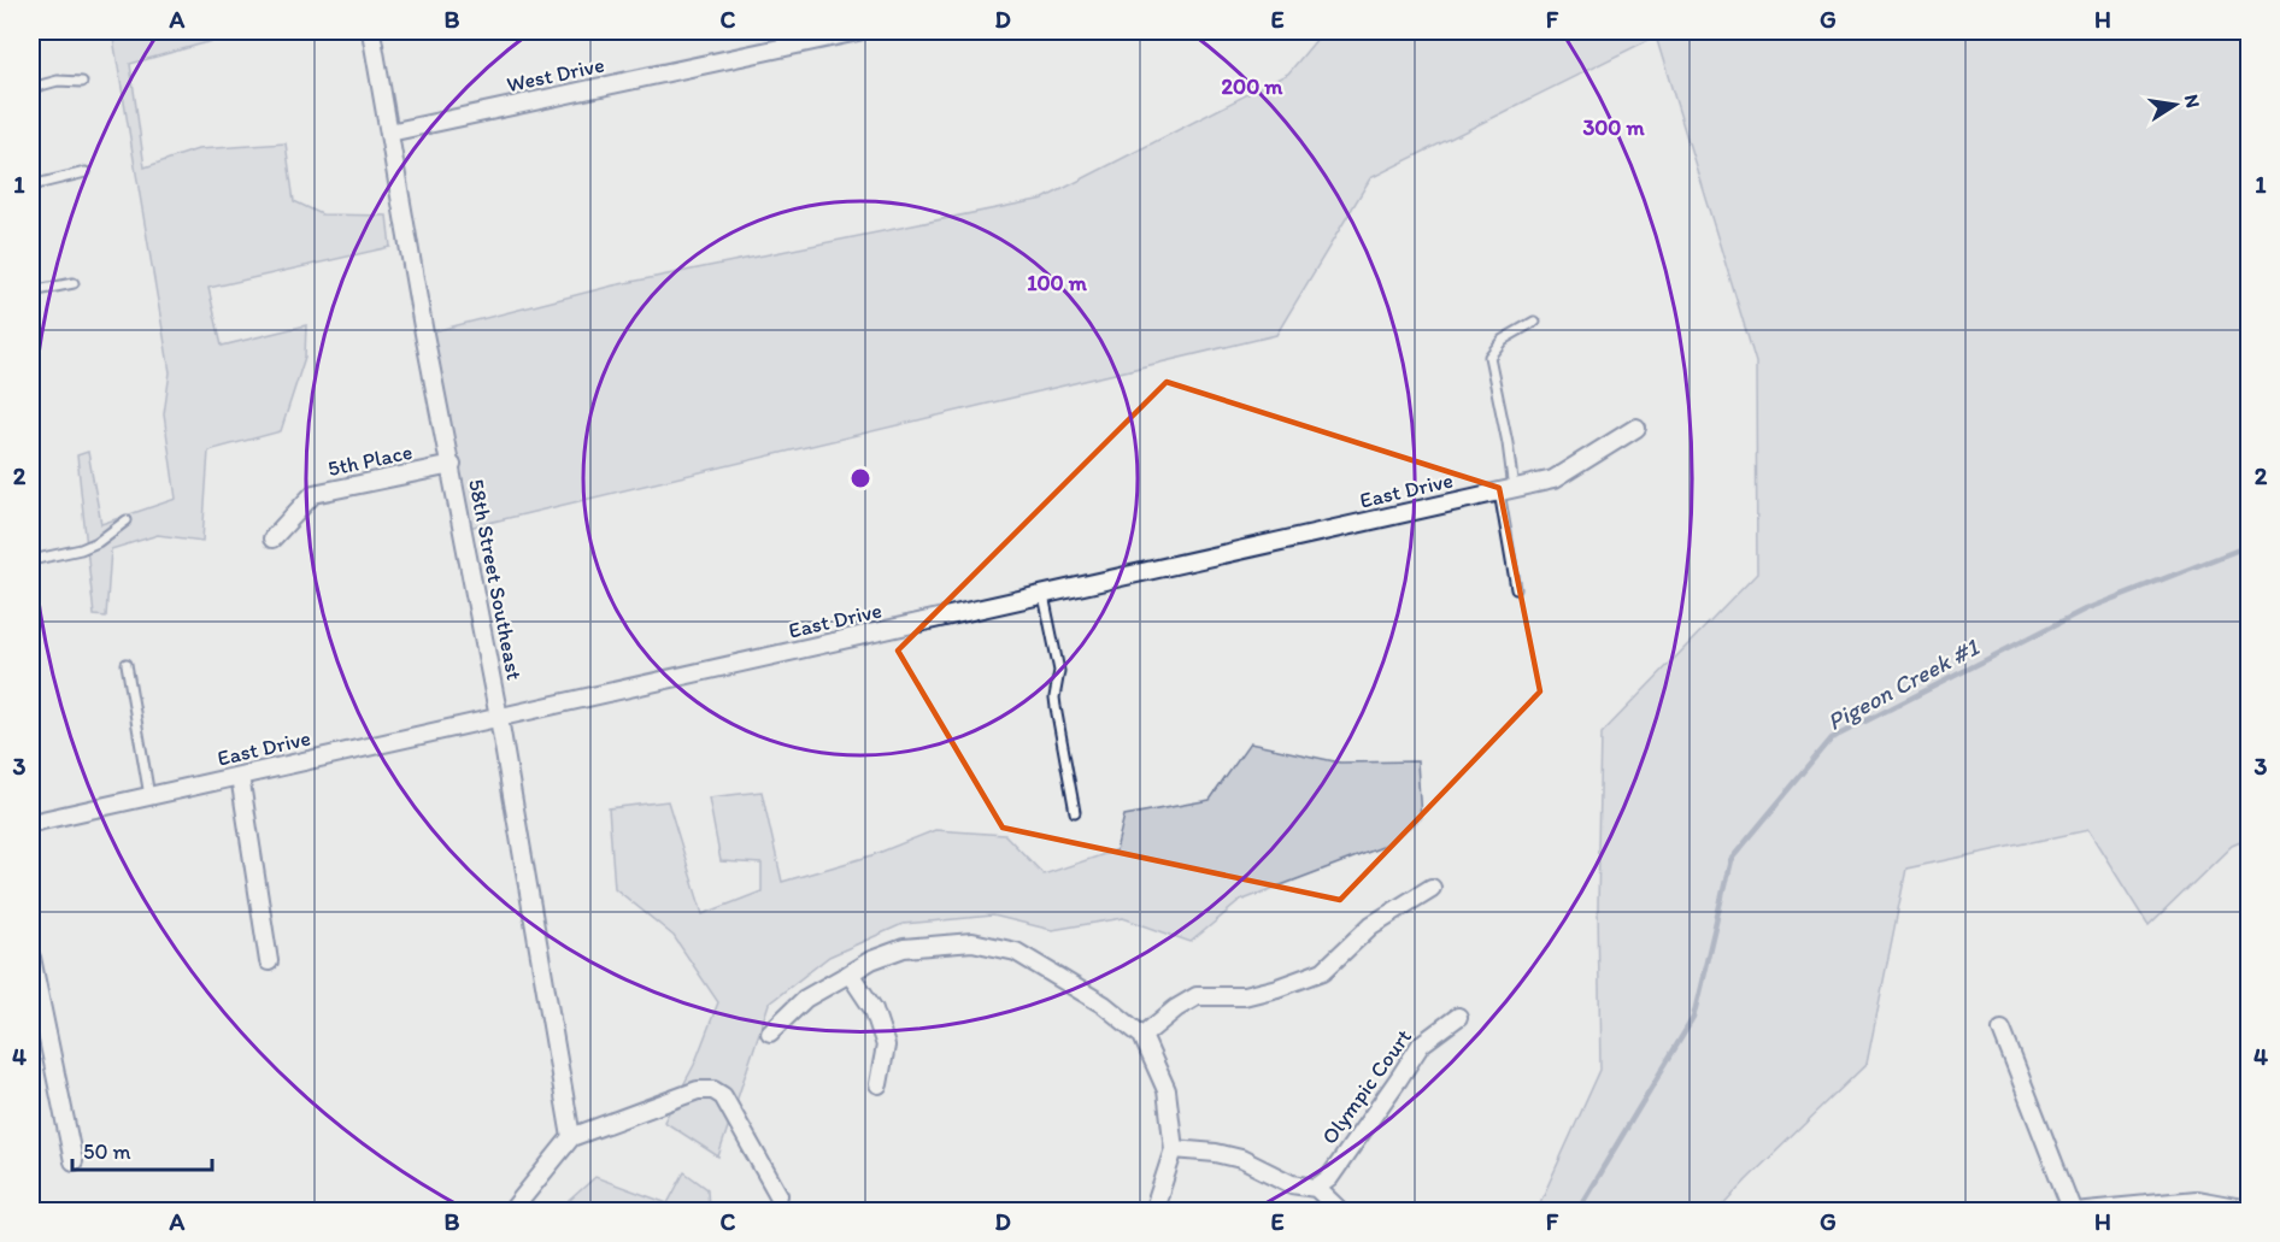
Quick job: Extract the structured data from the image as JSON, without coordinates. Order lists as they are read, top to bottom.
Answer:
{
  "streets": {
    "street": [
      "West Drive",
      "5th Place",
      "East Drive",
      "58th Street Southeast",
      "Olympic Court"
    ]
  },
  "crossings": [
    ["West Drive", "58th Street Southeast"],
    ["5th Place", "58th Street Southeast"],
    ["East Drive", "58th Street Southeast"]
  ],
  "water": ["Pigeon Creek #1"],
  "scale_bar": "50 m",
  "north": "right",
  "grid": {
    "columns": [
      "A",
      "B",
      "C",
      "D",
      "E",
      "F",
      "G",
      "H"
    ],
    "rows": [
      "1",
      "2",
      "3",
      "4"
    ]
  },
  "rings": ["200 m", "300 m", "100 m"]
}
